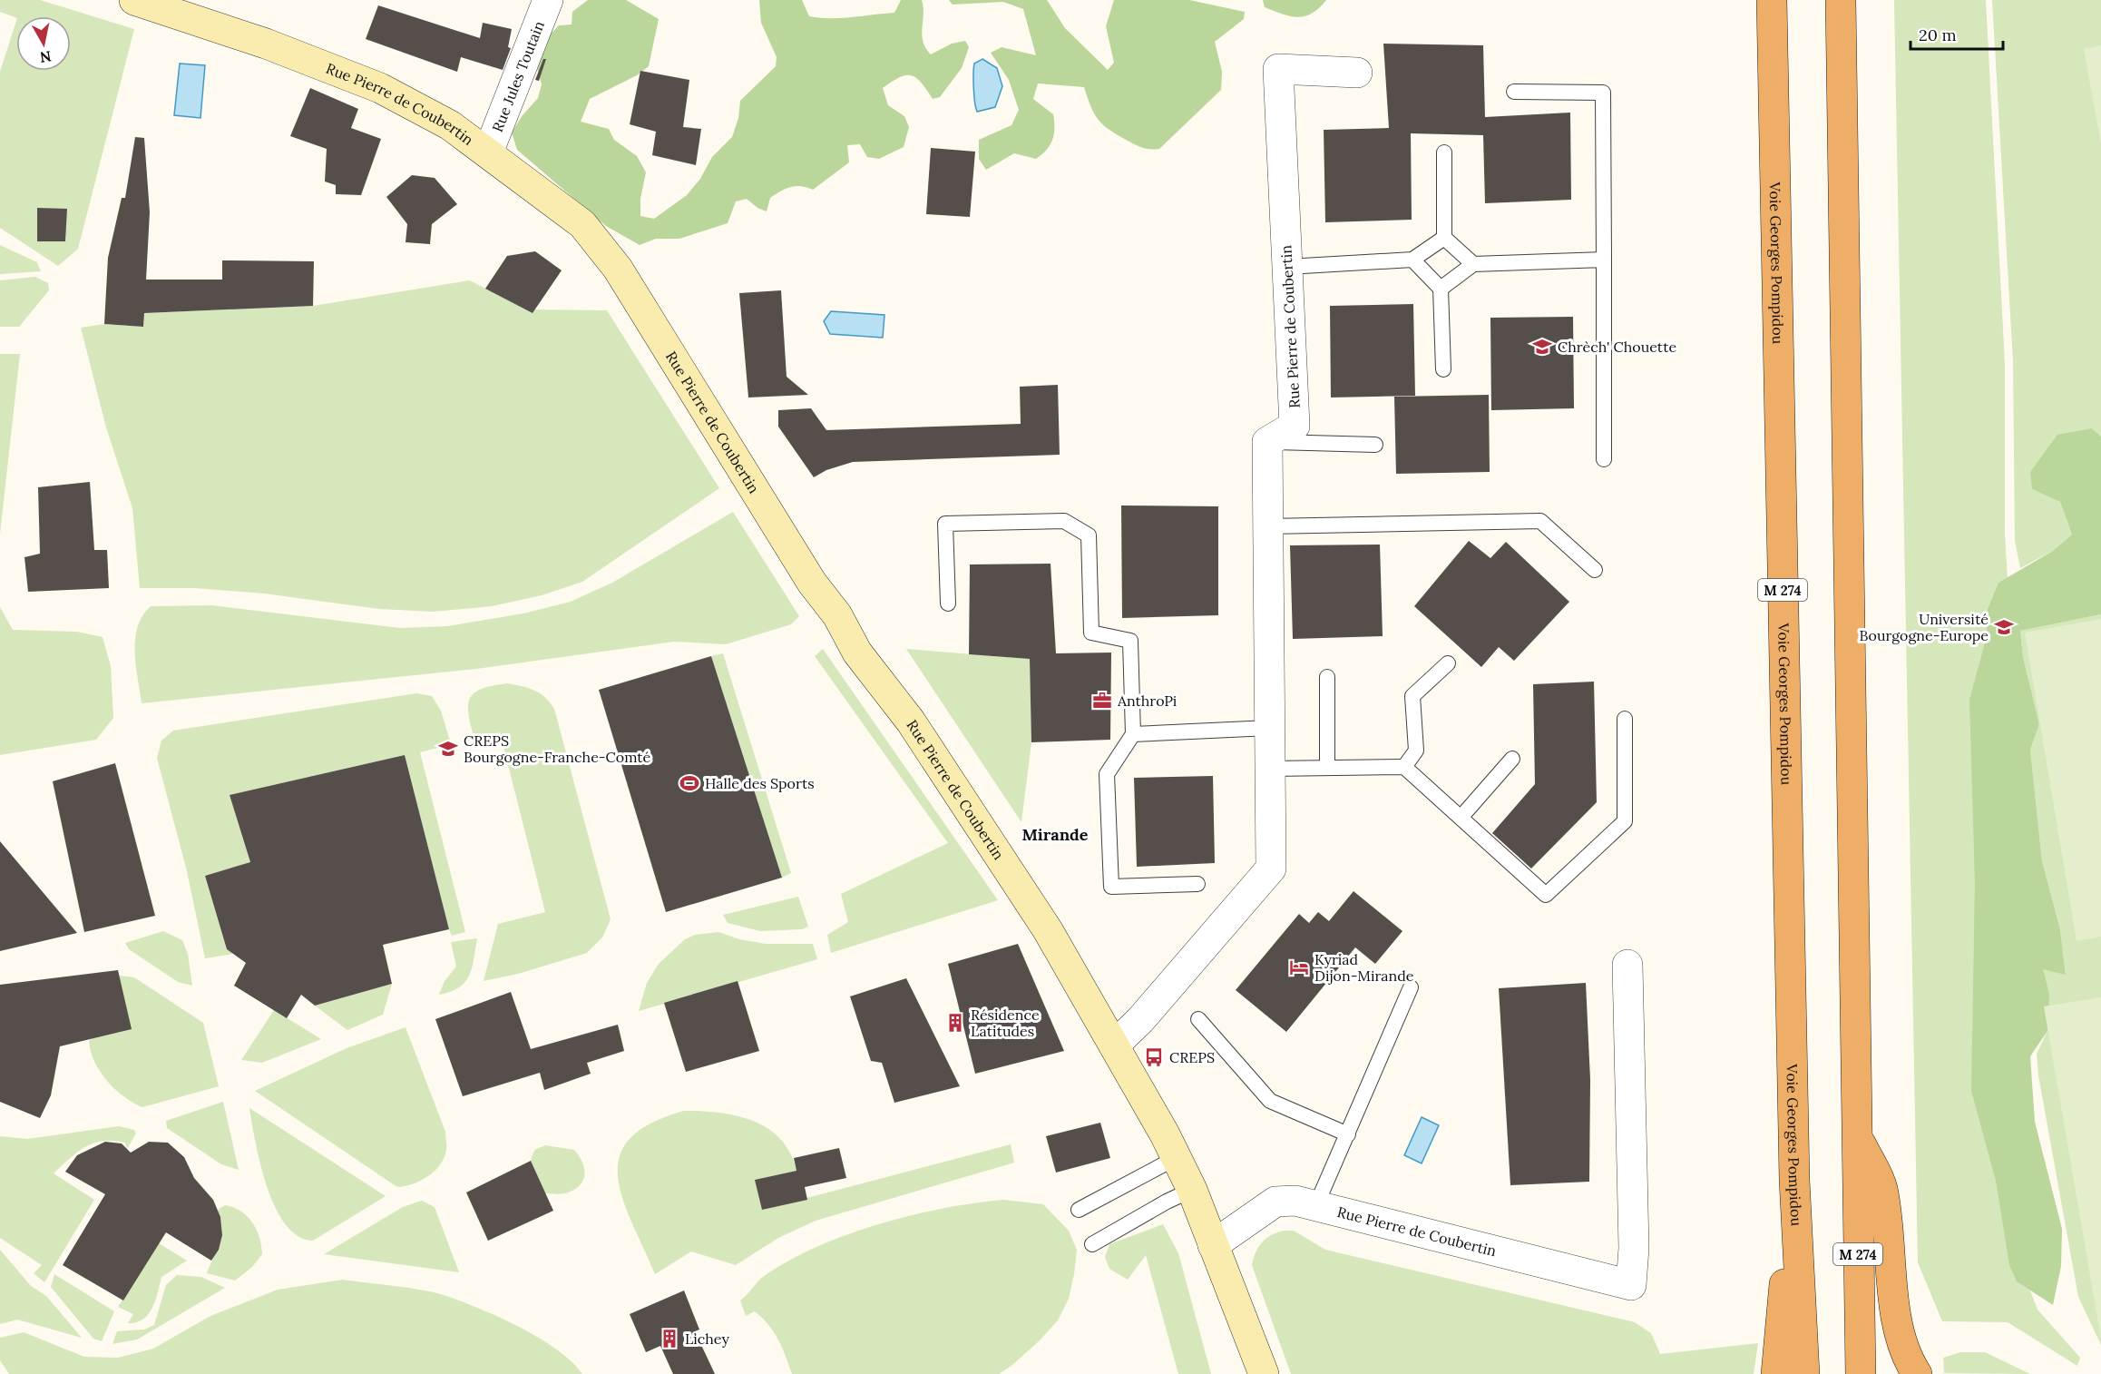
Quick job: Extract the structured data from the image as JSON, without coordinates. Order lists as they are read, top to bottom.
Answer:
{
  "streets": {
    "highway": ["Voie Georges Pompidou", "M 274"],
    "main road": ["Rue Pierre de Coubertin"],
    "street": ["Rue Jules Toutain"]
  },
  "crossings": [
    ["Rue Jules Toutain", "Rue Pierre de Coubertin"]
  ],
  "districts": ["Mirande"],
  "places": {
    "school or university": ["Chrèch' Chouette", "Université Bourgogne-Europe", "CREPS Bourgogne-Franche-Comté"],
    "office": ["AnthroPi"],
    "sports": ["Halle des Sports"],
    "hotel": ["Kyriad Dijon-Mirande"],
    "building": ["Résidence Latitudes", "Lichey"],
    "bus stop": ["CREPS"]
  },
  "scale_bar": "20 m",
  "north": "bottom"
}
